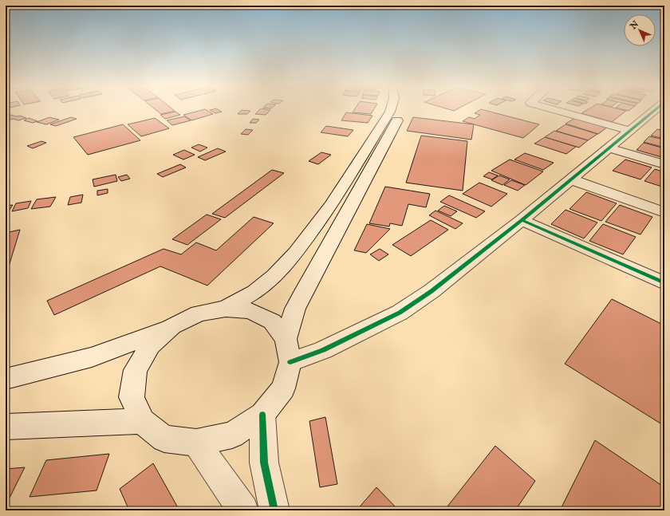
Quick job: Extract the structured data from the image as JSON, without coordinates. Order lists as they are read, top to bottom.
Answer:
{
  "north": "top left"
}
